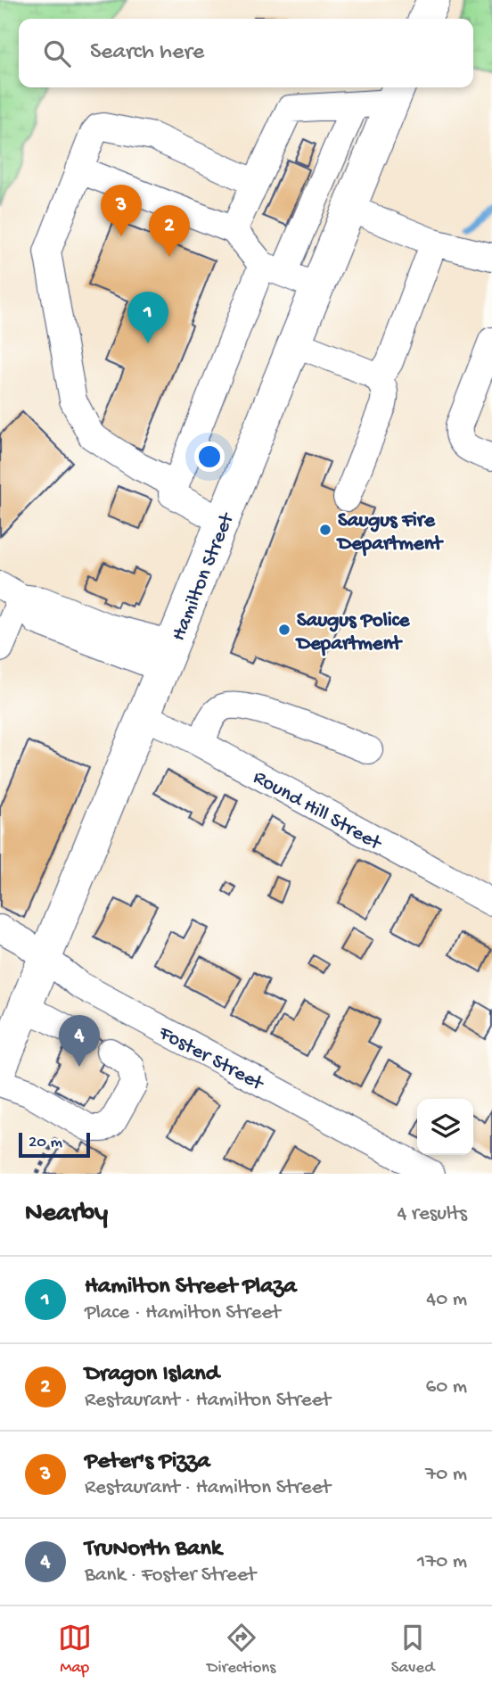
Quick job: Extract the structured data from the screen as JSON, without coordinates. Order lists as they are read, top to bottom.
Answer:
{
  "streets": {
    "main road": ["Hamilton Street"],
    "street": ["Round Hill Street", "Foster Street"]
  },
  "crossings": [
    ["Hamilton Street", "Round Hill Street"],
    ["Hamilton Street", "Foster Street"]
  ],
  "places": ["Saugus Fire Department", "Saugus Police Department"],
  "scale_bar": "20 m",
  "page": {
    "search": "Search here",
    "pins": [
      "3",
      "2",
      "1",
      "4"
    ],
    "scale": "20 m",
    "heading": ["Nearby", "4 results"],
    "list": [
      {
        "mark": "1",
        "name": "Hamilton Street Plaza",
        "note": "Place · Hamilton Street",
        "value": "40 m"
      },
      {
        "mark": "2",
        "name": "Dragon Island",
        "note": "Restaurant · Hamilton Street",
        "value": "60 m"
      },
      {
        "mark": "3",
        "name": "Peter's Pizza",
        "note": "Restaurant · Hamilton Street",
        "value": "70 m"
      },
      {
        "mark": "4",
        "name": "TruNorth Bank",
        "note": "Bank · Foster Street",
        "value": "170 m"
      }
    ],
    "nav": ["Map", "Directions", "Saved"]
  }
}
